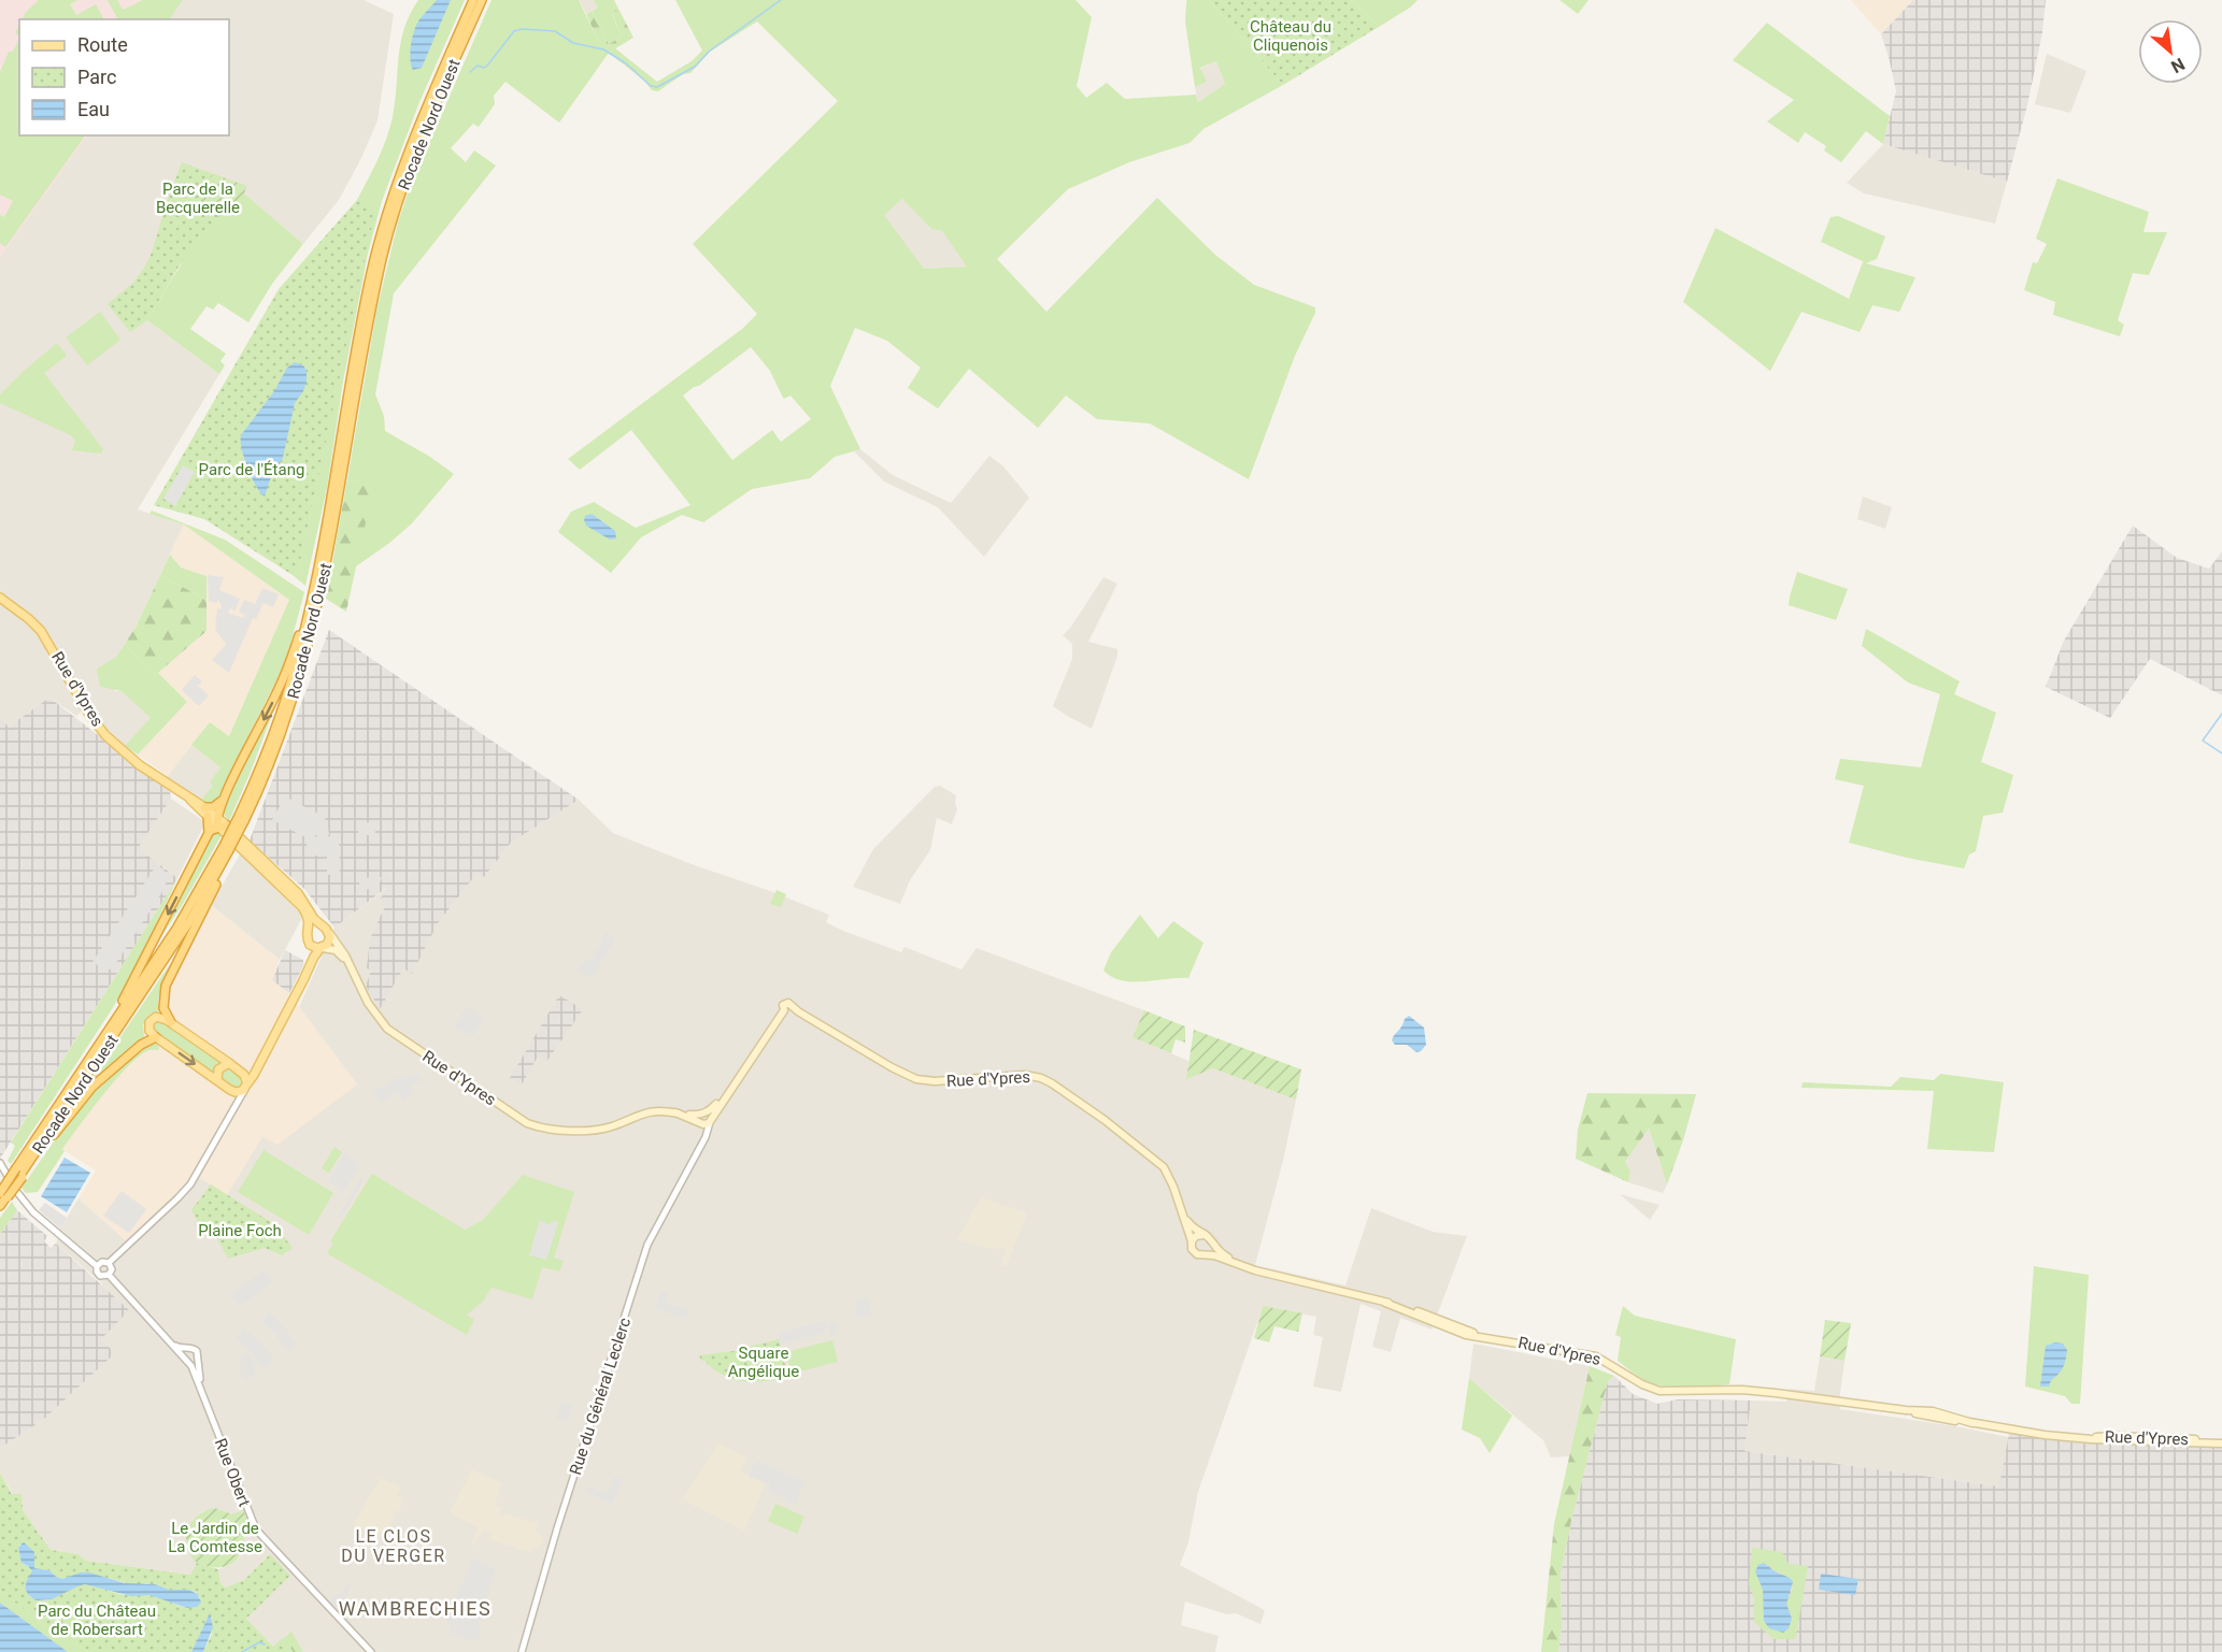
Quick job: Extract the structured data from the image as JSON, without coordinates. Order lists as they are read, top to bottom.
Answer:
{
  "streets": {
    "highway": ["Rocade Nord Ouest"],
    "main road": ["Rue d'Ypres"],
    "street": ["Rue du Général Leclerc", "Rue Obert"]
  },
  "crossings": [
    ["Rue d'Ypres", "Rue du Général Leclerc"]
  ],
  "districts": ["LE CLOS DU VERGER", "WAMBRECHIES"],
  "parks": [
    "Château du Cliquenois",
    "Parc de la Becquerelle",
    "Parc de l'Étang",
    "Plaine Foch",
    "Square Angélique",
    "Le Jardin de La Comtesse",
    "Parc du Château de Robersart"
  ],
  "legend": ["Route", "Parc", "Eau"],
  "north": "bottom right"
}
